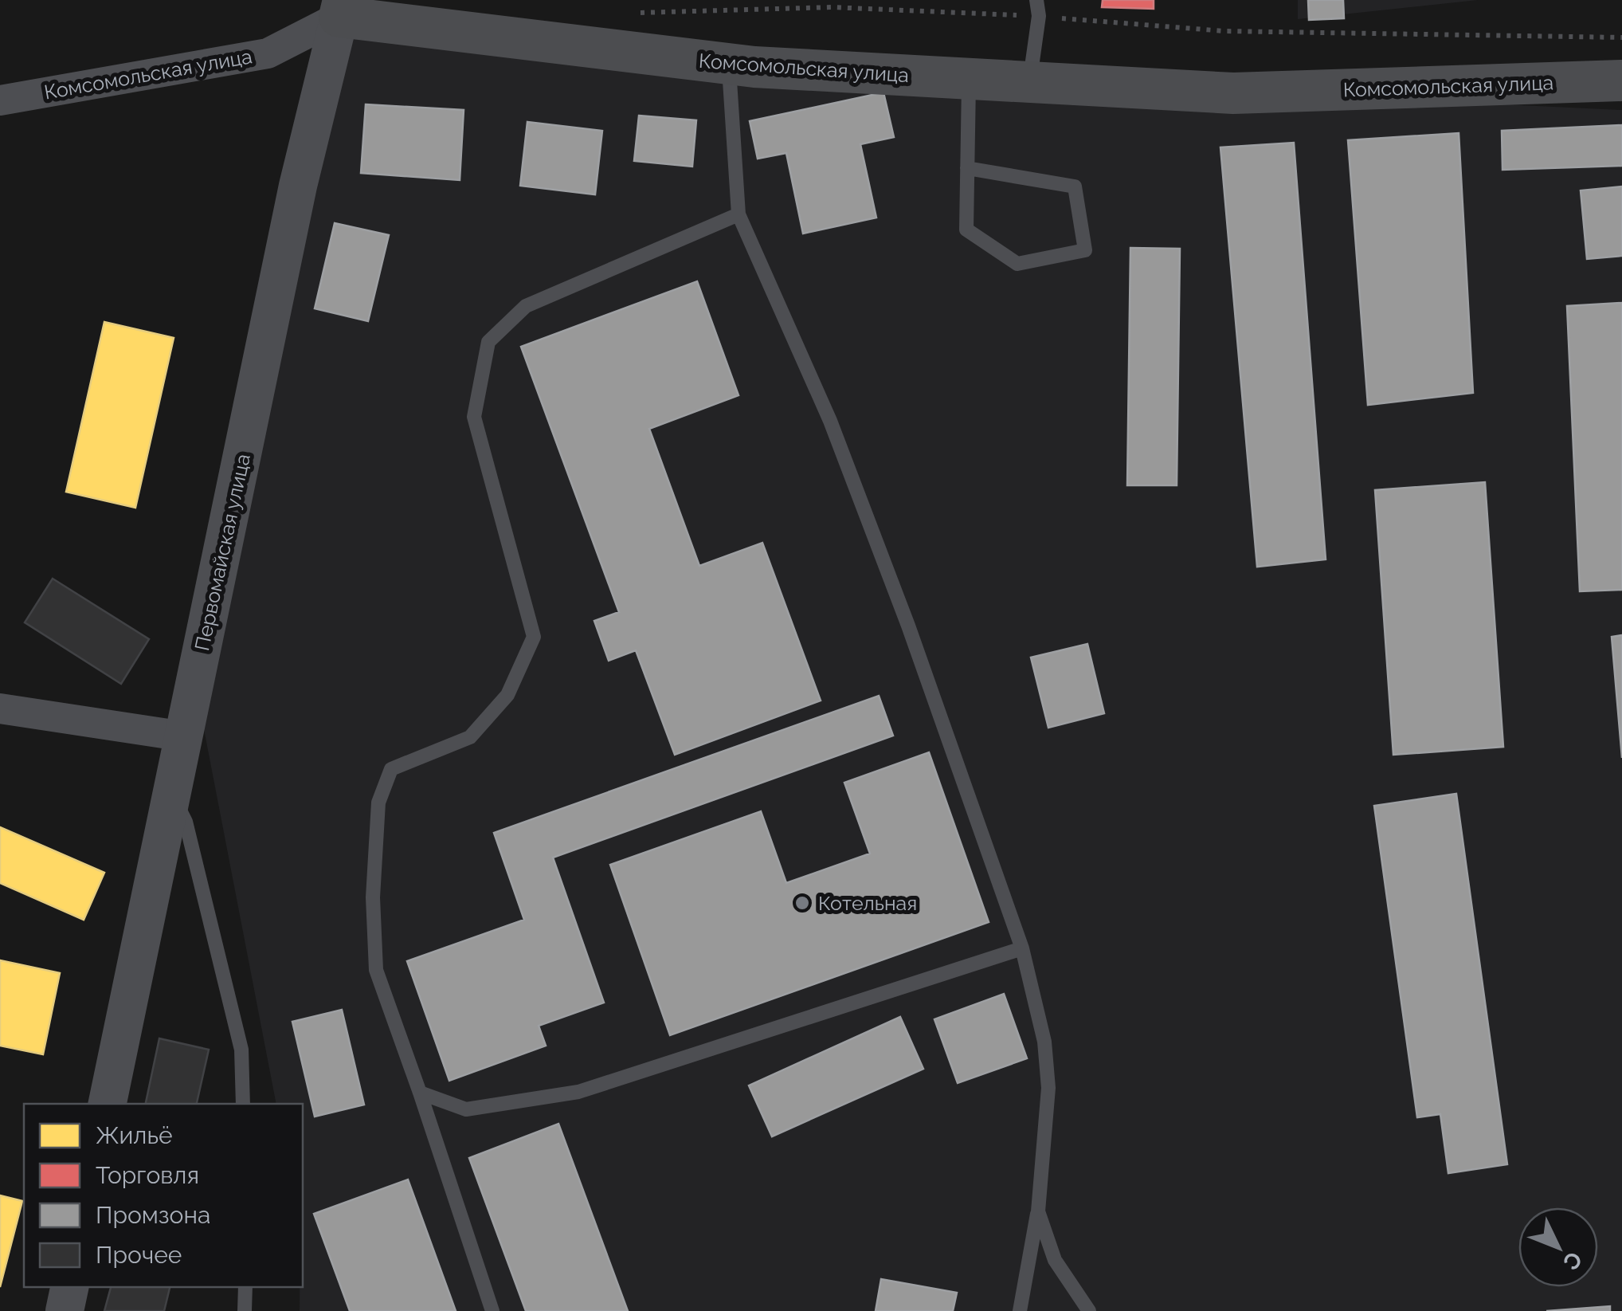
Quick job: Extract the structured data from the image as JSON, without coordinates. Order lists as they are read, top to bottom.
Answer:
{
  "streets": {
    "main road": ["Комсомольская улица"],
    "street": ["Первомайская улица"]
  },
  "crossings": [
    ["Комсомольская улица", "Первомайская улица"]
  ],
  "places": ["Котельная"],
  "legend": [
    "Жильё",
    "Торговля",
    "Промзона",
    "Прочее"
  ],
  "north": "bottom right"
}
